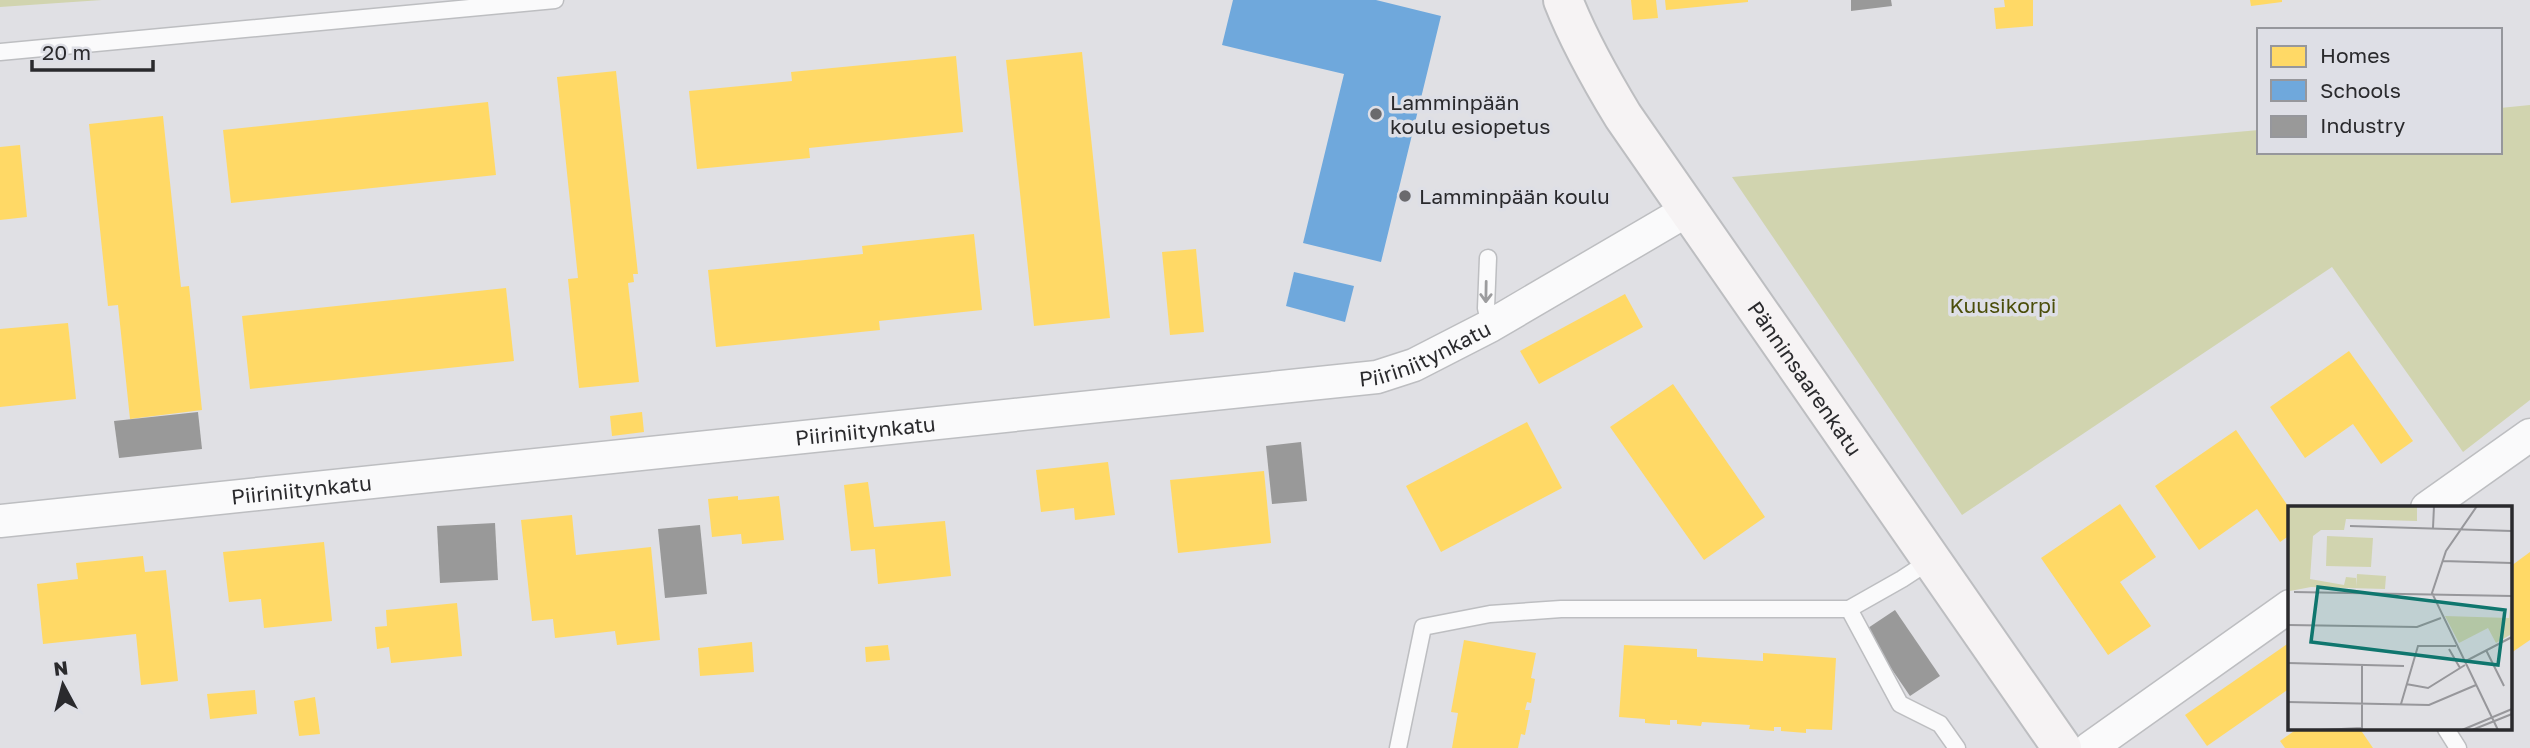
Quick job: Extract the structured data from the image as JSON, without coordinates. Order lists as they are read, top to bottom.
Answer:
{
  "streets": {
    "street": ["Piiriniitynkatu", "Pänninsaarenkatu"]
  },
  "crossings": [
    ["Piiriniitynkatu", "Pänninsaarenkatu"]
  ],
  "parks": ["Kuusikorpi"],
  "places": ["Lamminpään koulu esiopetus", "Lamminpään koulu"],
  "legend": ["Homes", "Schools", "Industry"],
  "scale_bar": "20 m",
  "north": "top"
}
